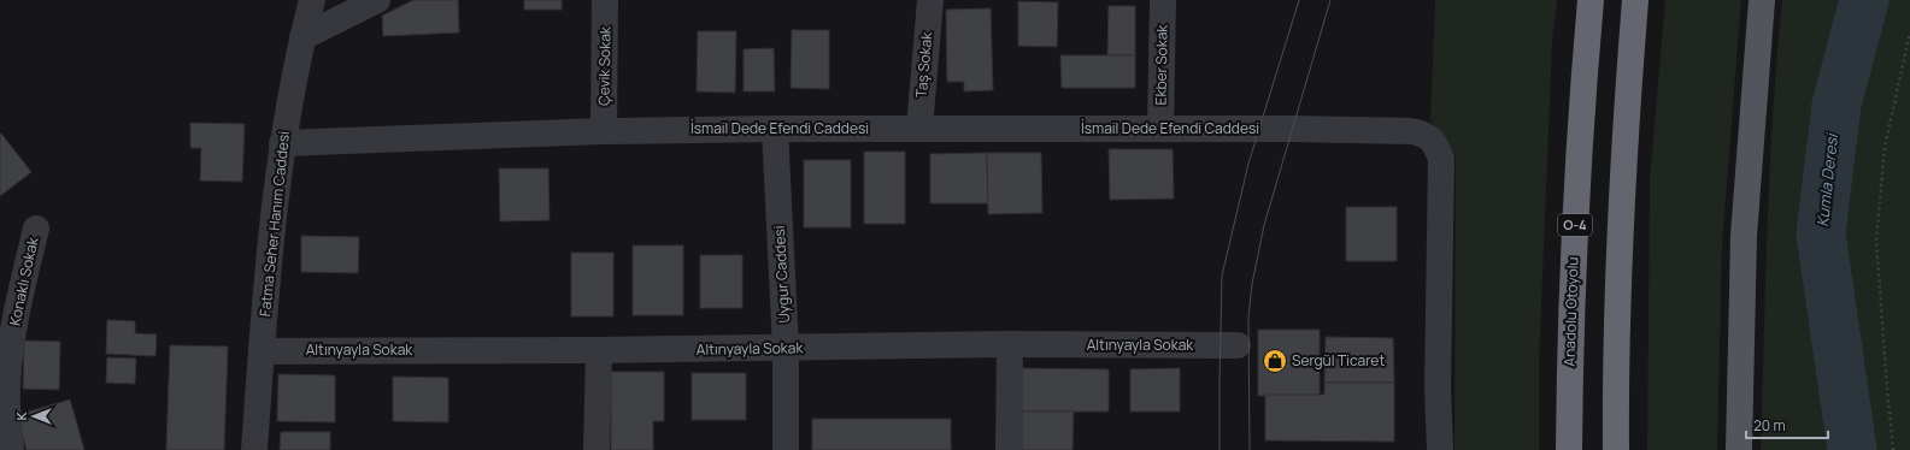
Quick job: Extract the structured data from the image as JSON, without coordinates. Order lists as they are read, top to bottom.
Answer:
{
  "streets": {
    "highway": ["O-4", "Anadolu Otoyolu"],
    "street": [
      "Taş Sokak",
      "Ekber Sokak",
      "Çevik Sokak",
      "İsmail Dede Efendi Caddesi",
      "Fatma Seher Hanım Caddesi",
      "Uygur Caddesi",
      "Konaklı Sokak",
      "Altınyayla Sokak"
    ]
  },
  "crossings": [
    ["Taş Sokak", "İsmail Dede Efendi Caddesi"],
    ["Ekber Sokak", "İsmail Dede Efendi Caddesi"],
    ["Çevik Sokak", "İsmail Dede Efendi Caddesi"],
    ["İsmail Dede Efendi Caddesi", "Fatma Seher Hanım Caddesi"],
    ["İsmail Dede Efendi Caddesi", "Uygur Caddesi"],
    ["Fatma Seher Hanım Caddesi", "Altınyayla Sokak"],
    ["Uygur Caddesi", "Altınyayla Sokak"]
  ],
  "water": ["Kumla Deresi"],
  "places": {
    "shop": ["Sergül Ticaret"]
  },
  "scale_bar": "20 m",
  "north": "left"
}
